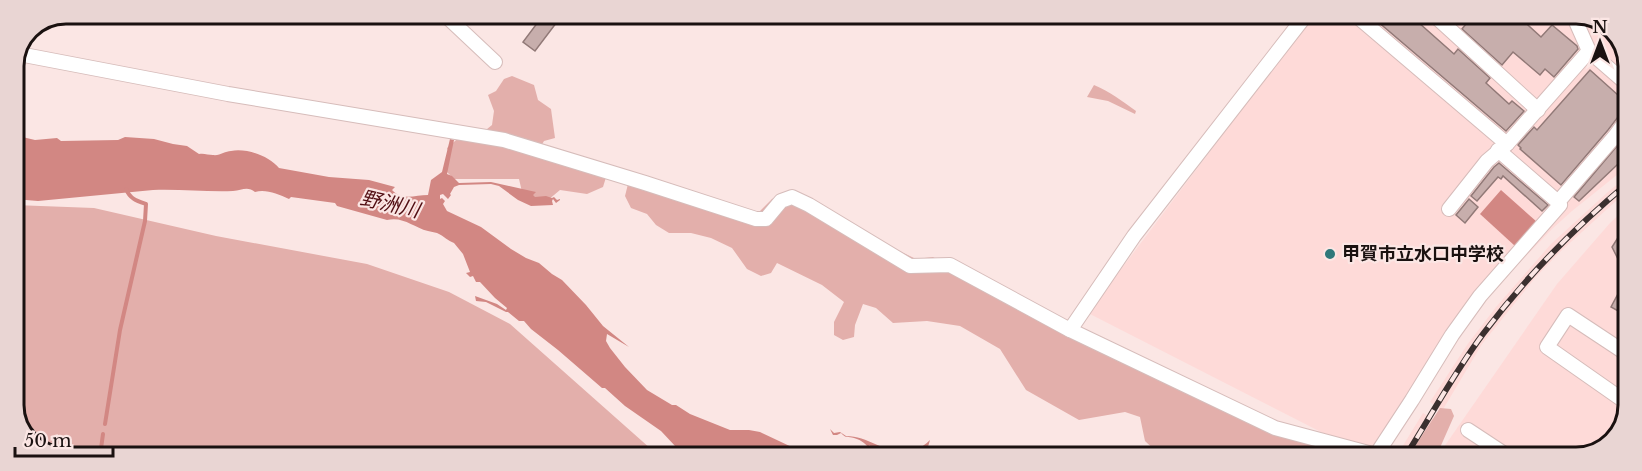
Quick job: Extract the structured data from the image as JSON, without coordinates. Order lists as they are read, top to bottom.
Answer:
{
  "water": ["野洲川"],
  "places": ["甲賀市立水口中学校"],
  "scale_bar": "50 m",
  "north": "top"
}
